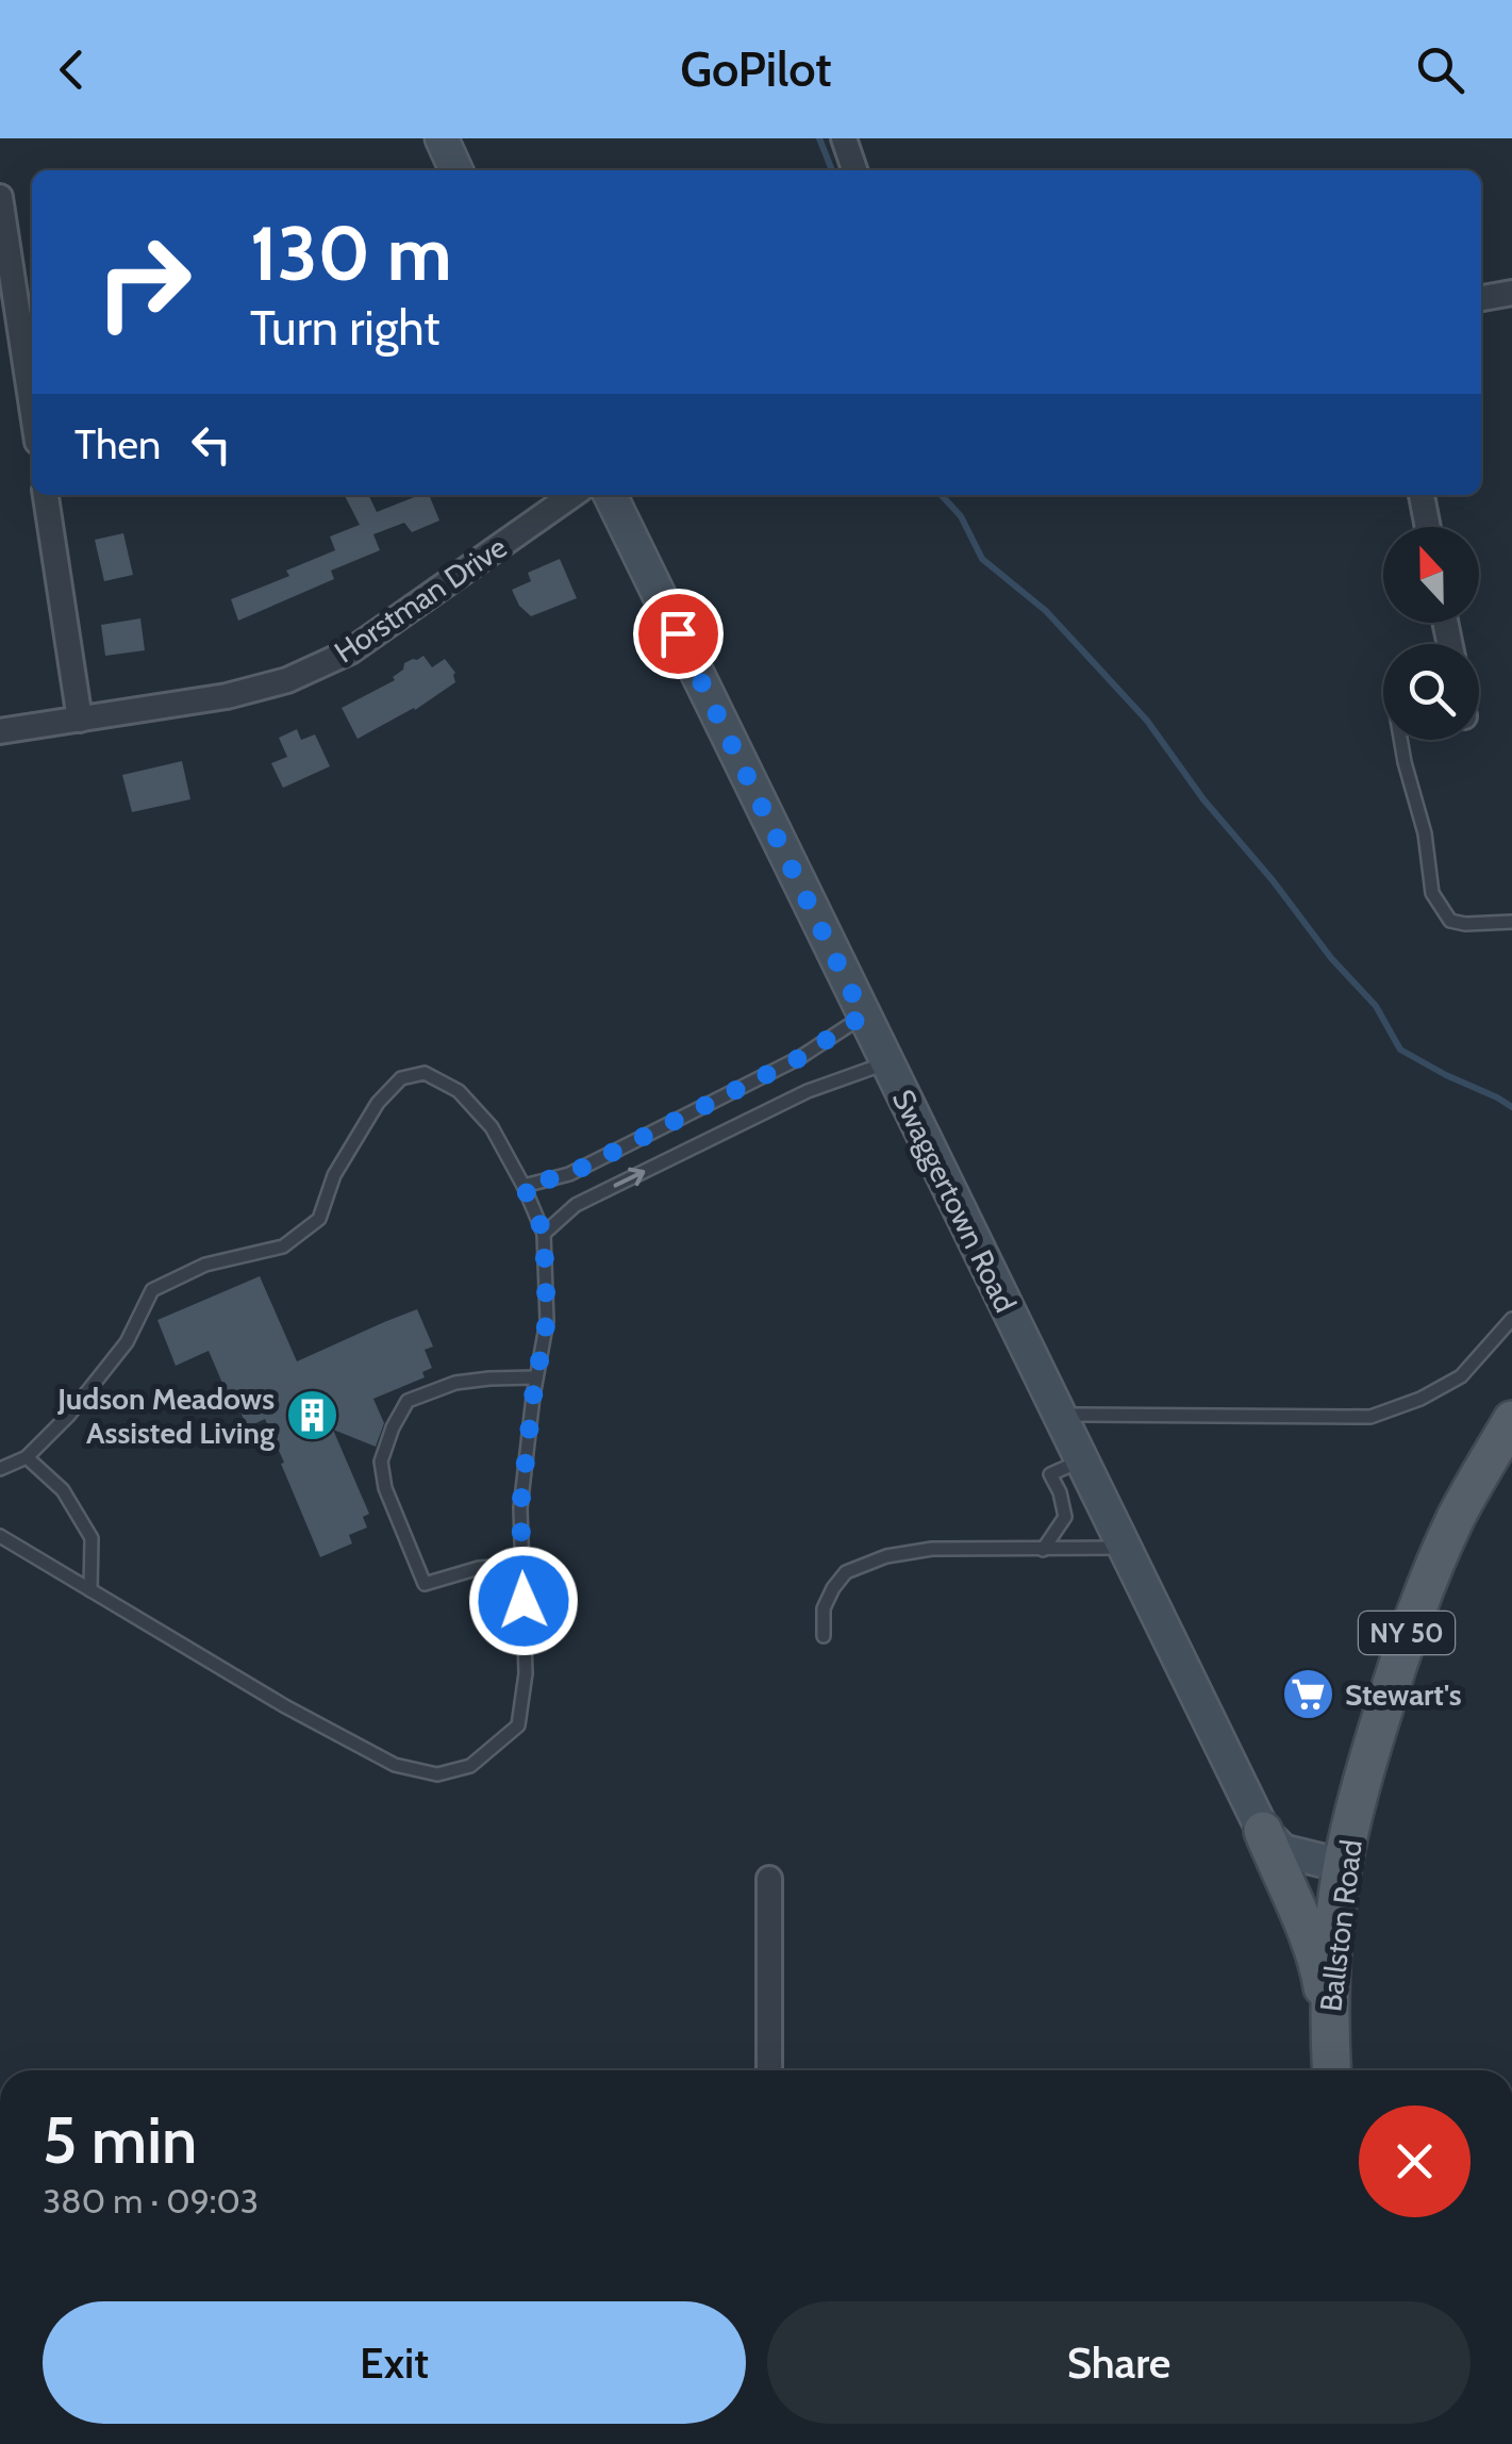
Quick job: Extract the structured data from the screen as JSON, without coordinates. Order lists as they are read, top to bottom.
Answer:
{
  "streets": {
    "main road": ["NY 50", "Ballston Road"],
    "street": ["Horstman Drive", "Swaggertown Road"]
  },
  "places": {
    "building": ["Judson Meadows Assisted Living"],
    "supermarket": ["Stewart's"]
  },
  "north": "top",
  "page": {
    "header": "GoPilot",
    "turn": ["130 m", "Turn right"],
    "then": "Then",
    "heading": ["5 min", "380 m · 09:03"],
    "buttons": ["Exit", "Share"]
  }
}
